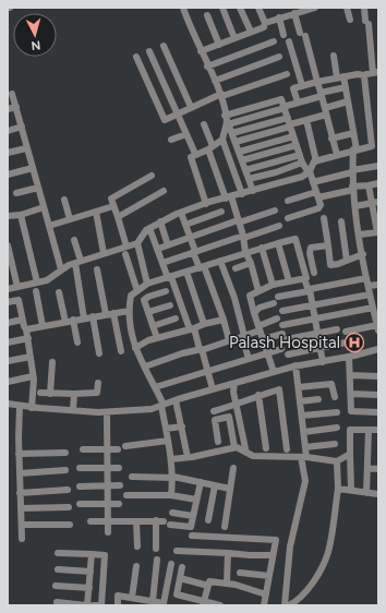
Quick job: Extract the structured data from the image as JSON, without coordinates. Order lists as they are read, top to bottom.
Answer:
{
  "places": {
    "hospital": ["Palash Hospital"]
  },
  "north": "bottom"
}
